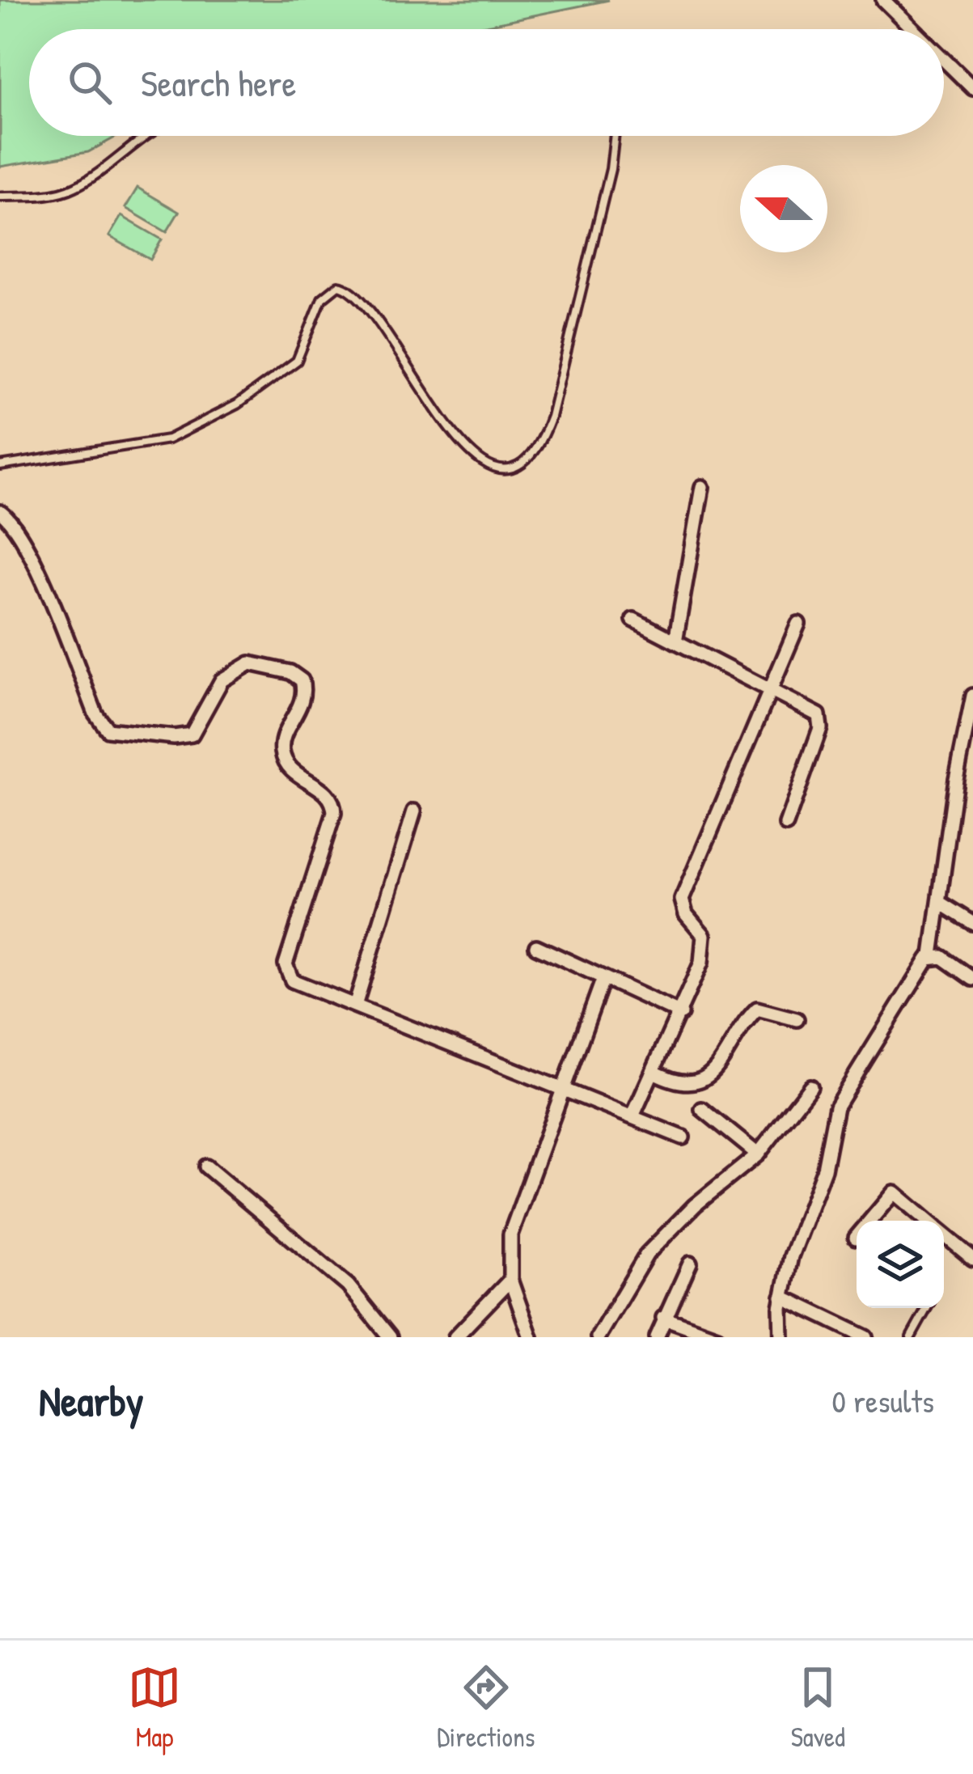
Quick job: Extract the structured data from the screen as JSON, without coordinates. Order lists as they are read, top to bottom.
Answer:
{
  "north": "left",
  "page": {
    "search": "Search here",
    "heading": ["Nearby", "0 results"],
    "nav": ["Map", "Directions", "Saved"]
  }
}
